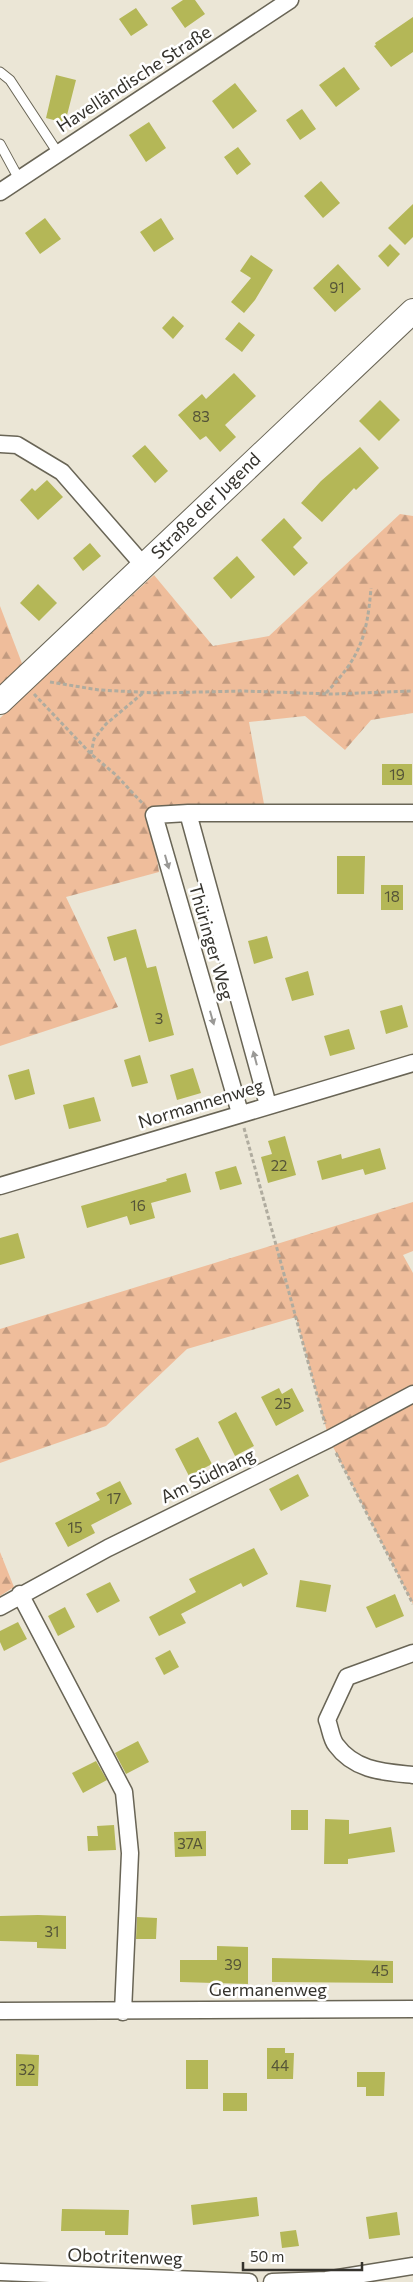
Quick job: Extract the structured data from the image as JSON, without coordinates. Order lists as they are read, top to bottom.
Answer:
{
  "streets": {
    "street": [
      "Havelländische Straße",
      "Straße der Jugend",
      "Thüringer Weg",
      "Normannenweg",
      "Am Südhang",
      "Germanenweg",
      "Obotritenweg"
    ]
  },
  "crossings": [
    ["Thüringer Weg", "Normannenweg"]
  ],
  "house_numbers": [
    "91",
    "83",
    "19",
    "18",
    "3",
    "22",
    "16",
    "25",
    "17",
    "15",
    "37A",
    "31",
    "39",
    "45",
    "44",
    "32"
  ],
  "scale_bar": "50 m"
}
